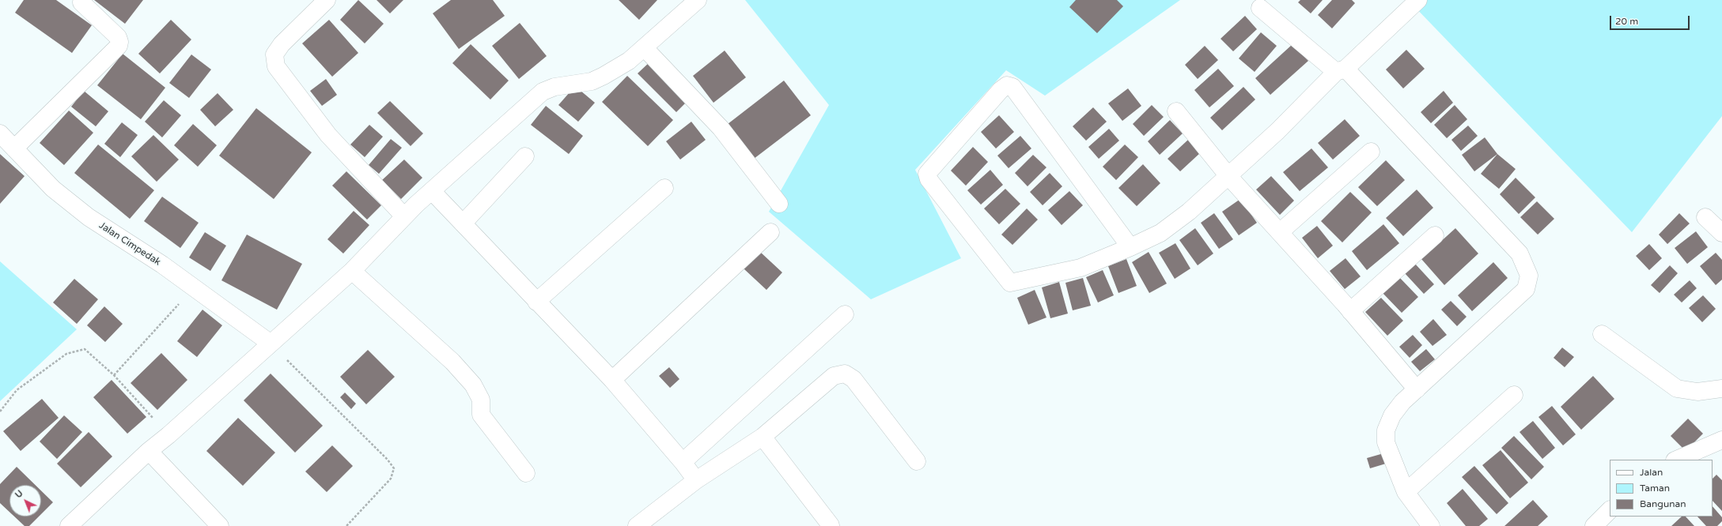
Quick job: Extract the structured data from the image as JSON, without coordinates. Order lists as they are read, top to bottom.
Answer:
{
  "streets": {
    "street": ["Jalan Cimpedak"]
  },
  "legend": ["Jalan", "Taman", "Bangunan"],
  "scale_bar": "20 m",
  "north": "top left"
}
